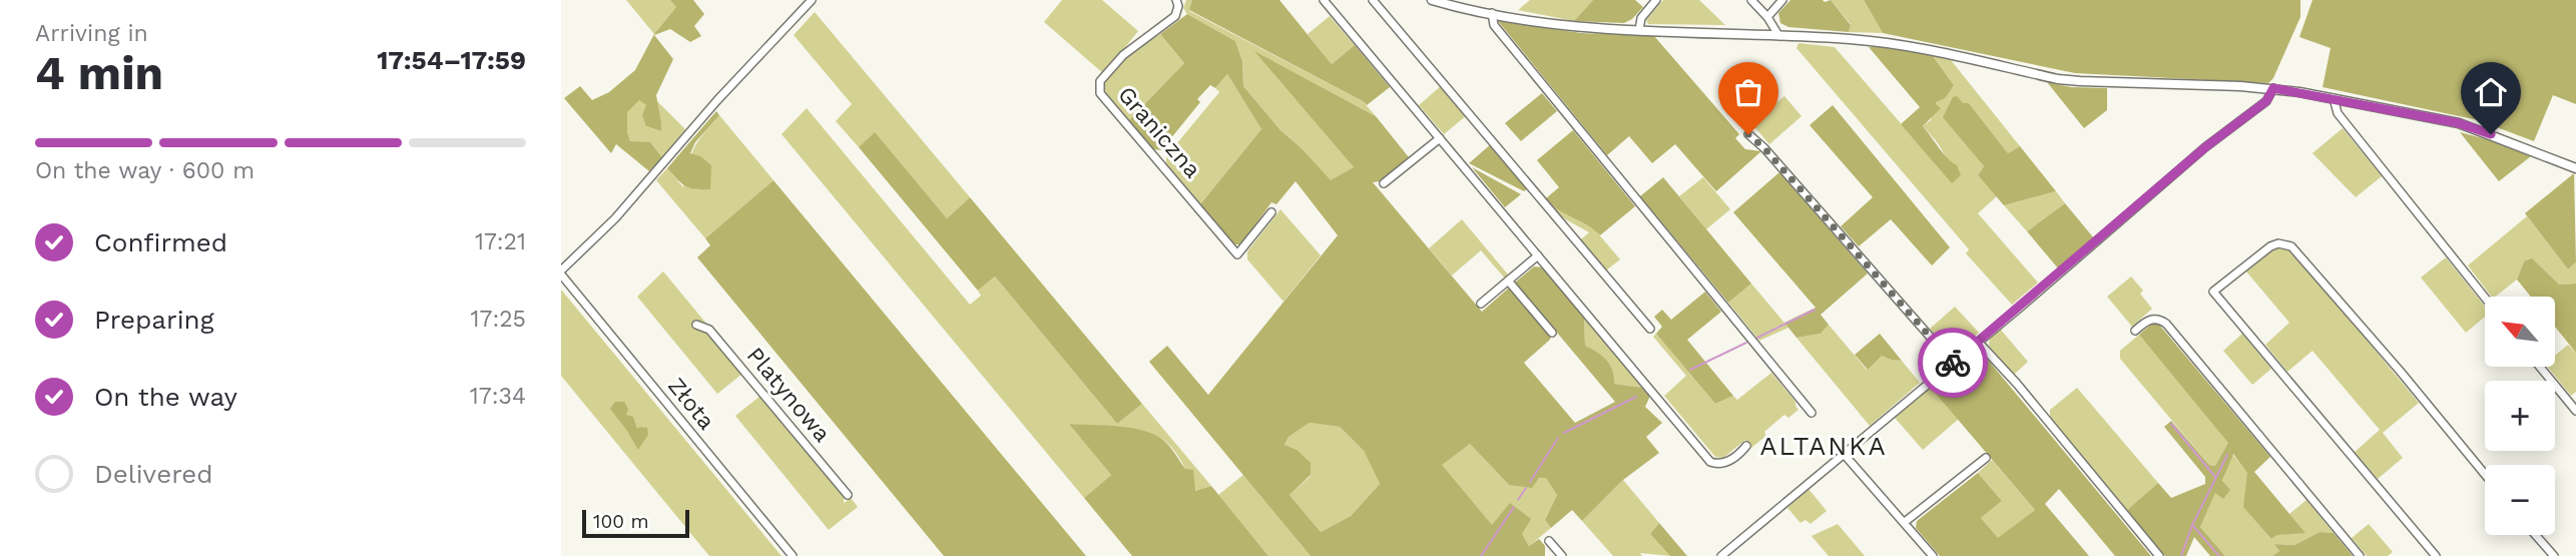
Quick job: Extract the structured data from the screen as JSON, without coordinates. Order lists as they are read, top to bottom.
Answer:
{
  "streets": {
    "street": ["Graniczna", "Platynowa", "Złota"]
  },
  "districts": ["ALTANKA"],
  "scale_bar": "100 m",
  "north": "top left",
  "page": {
    "heading": ["4 min", "Arriving in", "17:54–17:59"],
    "bar": "On the way · 600 m",
    "list": [
      ["Confirmed", "17:21"],
      ["Preparing", "17:25"],
      ["On the way", "17:34"],
      "Delivered"
    ],
    "map_buttons": ["+", "−"],
    "scale": "100 m"
  }
}
